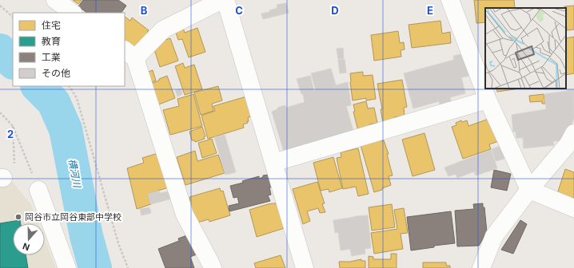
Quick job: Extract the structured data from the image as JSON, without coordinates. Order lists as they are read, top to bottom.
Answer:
{
  "water": ["横河川"],
  "places": ["岡谷市立岡谷東部中学校"],
  "legend": [
    "住宅",
    "教育",
    "工業",
    "その他"
  ],
  "north": "bottom",
  "grid": {
    "columns": [
      "B",
      "C",
      "D",
      "E"
    ],
    "rows": ["2"]
  }
}
